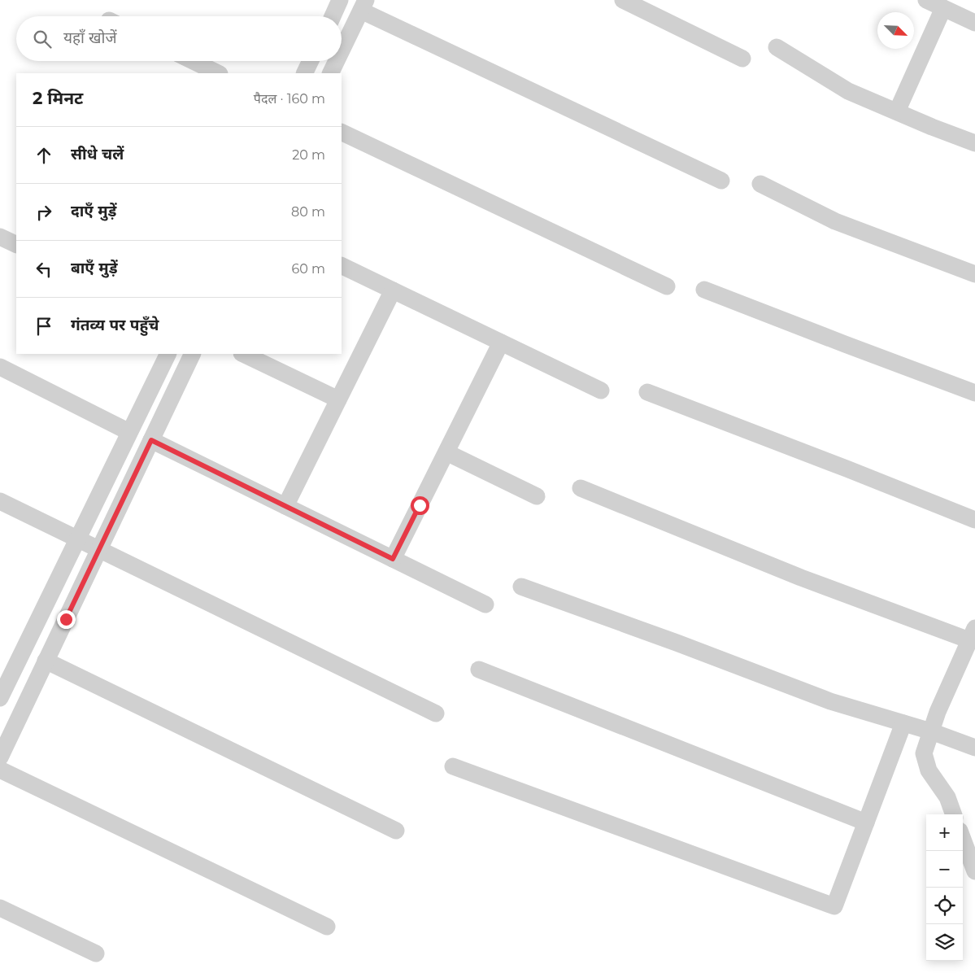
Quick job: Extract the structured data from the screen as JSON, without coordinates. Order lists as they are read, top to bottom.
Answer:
{
  "north": "bottom right",
  "page": {
    "search": "यहाँ खोजें",
    "heading": ["2 मिनट", "पैदल · 160 m"],
    "list": [
      ["सीधे चलें", "20 m"],
      ["दाएँ मुड़ें", "80 m"],
      ["बाएँ मुड़ें", "60 m"],
      "गंतव्य पर पहुँचे"
    ],
    "map_buttons": ["+", "−"]
  }
}
